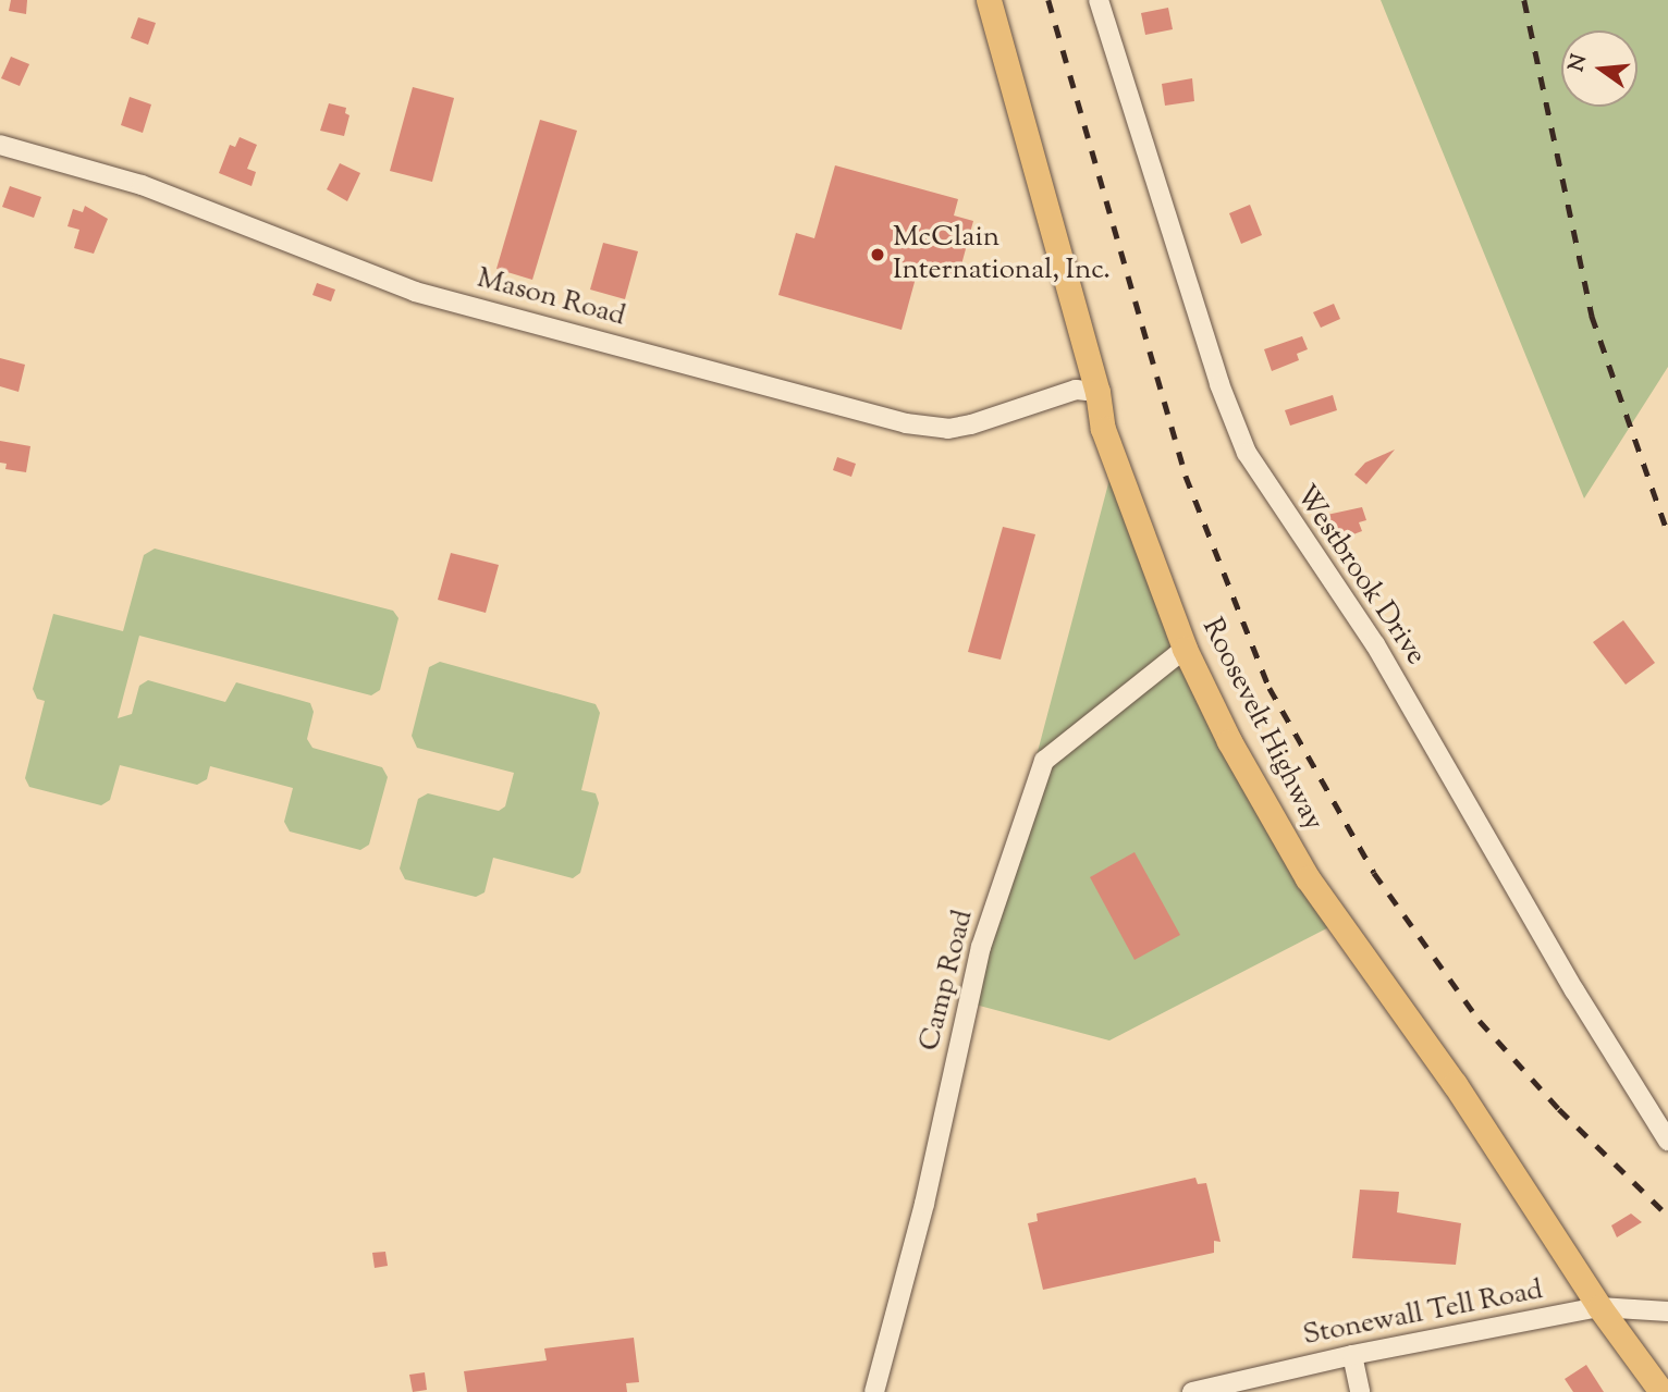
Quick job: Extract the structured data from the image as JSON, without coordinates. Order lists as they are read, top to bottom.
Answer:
{
  "streets": {
    "main road": ["Roosevelt Highway"],
    "street": [
      "Mason Road",
      "Westbrook Drive",
      "Camp Road",
      "Stonewall Tell Road"
    ]
  },
  "crossings": [
    ["Mason Road", "Roosevelt Highway"],
    ["Roosevelt Highway", "Camp Road"],
    ["Roosevelt Highway", "Stonewall Tell Road"]
  ],
  "places": ["McClain International, Inc."],
  "north": "left"
}
